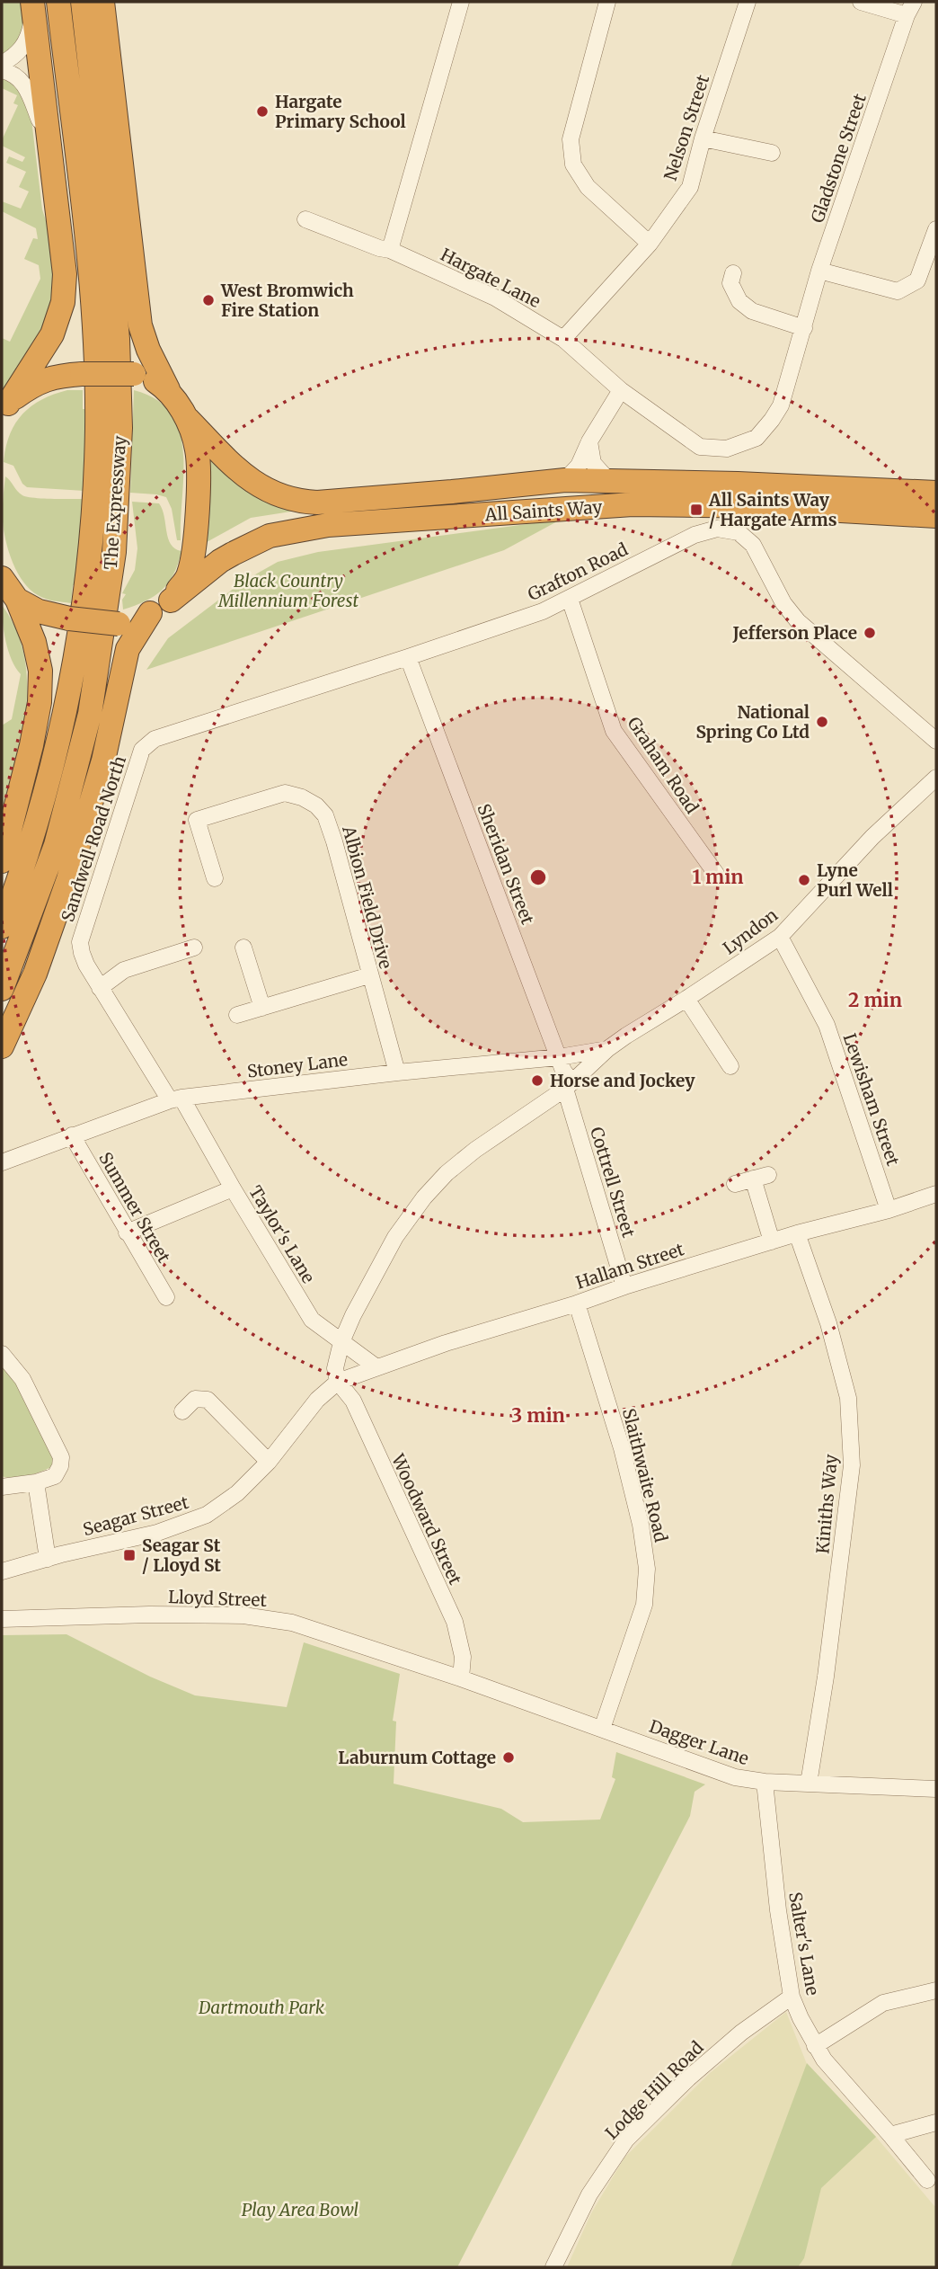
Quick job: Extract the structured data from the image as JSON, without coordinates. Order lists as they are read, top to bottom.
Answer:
{
  "streets": {
    "highway": ["The Expressway", "All Saints Way"],
    "street": [
      "Nelson Street",
      "Gladstone Street",
      "Hargate Lane",
      "Grafton Road",
      "Graham Road",
      "Sandwell Road North",
      "Sheridan Street",
      "Albion Field Drive",
      "Lyndon",
      "Stoney Lane",
      "Lewisham Street",
      "Cottrell Street",
      "Summer Street",
      "Taylor's Lane",
      "Hallam Street",
      "Slaithwaite Road",
      "Kiniths Way",
      "Seagar Street",
      "Woodward Street",
      "Lloyd Street",
      "Dagger Lane",
      "Salter's Lane",
      "Lodge Hill Road"
    ]
  },
  "crossings": [
    ["Nelson Street", "Hargate Lane"],
    ["Gladstone Street", "Hargate Lane"],
    ["Grafton Road", "Graham Road"],
    ["Grafton Road", "Sandwell Road North"],
    ["Grafton Road", "Sheridan Street"],
    ["Sandwell Road North", "Stoney Lane"],
    ["Sandwell Road North", "Taylor's Lane"],
    ["Sheridan Street", "Lyndon"],
    ["Sheridan Street", "Stoney Lane"],
    ["Sheridan Street", "Cottrell Street"],
    ["Albion Field Drive", "Stoney Lane"],
    ["Lyndon", "Stoney Lane"],
    ["Lyndon", "Lewisham Street"],
    ["Lyndon", "Cottrell Street"],
    ["Lyndon", "Taylor's Lane"],
    ["Lyndon", "Hallam Street"],
    ["Lyndon", "Seagar Street"],
    ["Lyndon", "Woodward Street"],
    ["Stoney Lane", "Summer Street"],
    ["Stoney Lane", "Taylor's Lane"],
    ["Lewisham Street", "Hallam Street"],
    ["Cottrell Street", "Hallam Street"],
    ["Taylor's Lane", "Hallam Street"],
    ["Hallam Street", "Slaithwaite Road"],
    ["Hallam Street", "Kiniths Way"],
    ["Hallam Street", "Seagar Street"],
    ["Hallam Street", "Woodward Street"],
    ["Slaithwaite Road", "Dagger Lane"],
    ["Kiniths Way", "Dagger Lane"],
    ["Seagar Street", "Woodward Street"],
    ["Woodward Street", "Lloyd Street"],
    ["Woodward Street", "Dagger Lane"],
    ["Lloyd Street", "Dagger Lane"],
    ["Dagger Lane", "Salter's Lane"],
    ["Salter's Lane", "Lodge Hill Road"]
  ],
  "parks": ["Black Country Millennium Forest", "Dartmouth Park", "Play Area Bowl"],
  "places": {
    "other": [
      "Hargate Primary School",
      "West Bromwich Fire Station",
      "Jefferson Place",
      "National Spring Co Ltd",
      "Lyne Purl Well",
      "Horse and Jockey",
      "Laburnum Cottage"
    ],
    "transit": ["All Saints Way / Hargate Arms", "Seagar St / Lloyd St"]
  },
  "rings": ["1 min", "2 min", "3 min"]
}
